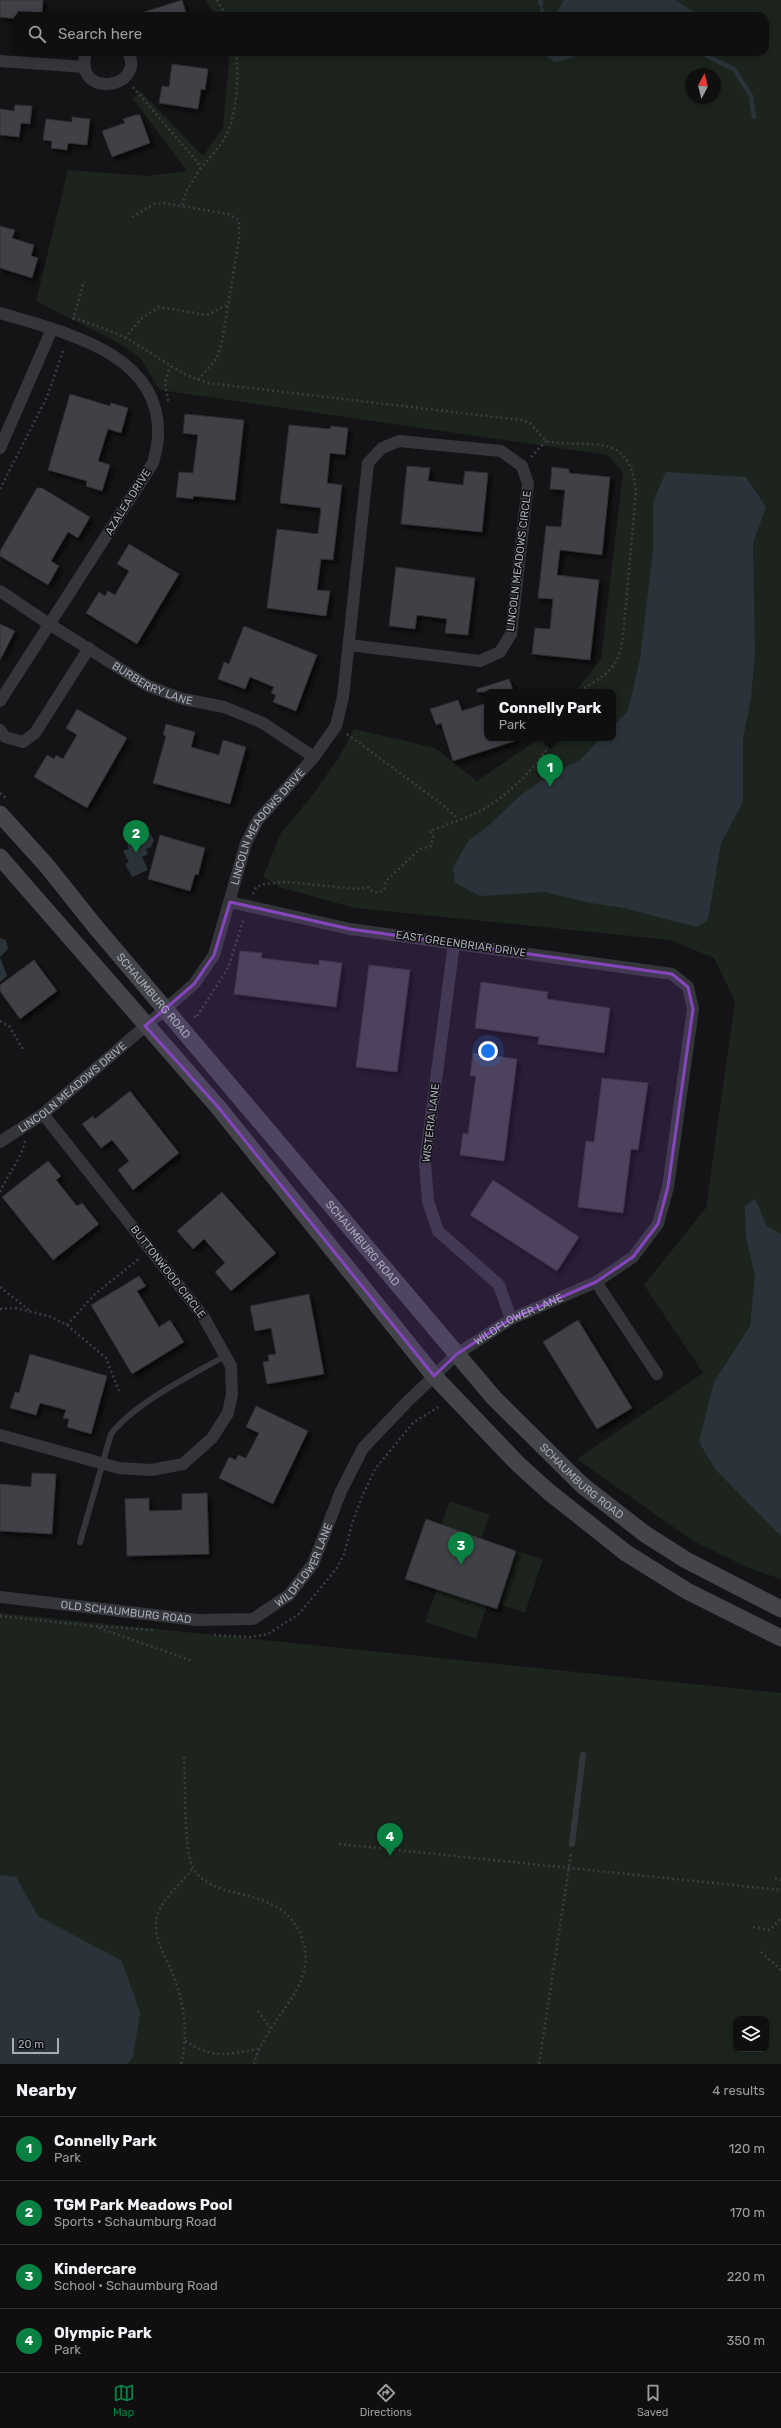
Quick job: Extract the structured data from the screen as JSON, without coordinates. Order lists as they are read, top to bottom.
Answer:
{
  "streets": {
    "street": [
      "AZALEA DRIVE",
      "LINCOLN MEADOWS CIRCLE",
      "BURBERRY LANE",
      "LINCOLN MEADOWS DRIVE",
      "EAST GREENBRIAR DRIVE",
      "SCHAUMBURG ROAD",
      "WISTERIA LANE",
      "BUTTONWOOD CIRCLE",
      "WILDFLOWER LANE",
      "OLD SCHAUMBURG ROAD"
    ]
  },
  "crossings": [
    ["AZALEA DRIVE", "BURBERRY LANE"],
    ["LINCOLN MEADOWS CIRCLE", "LINCOLN MEADOWS DRIVE"],
    ["BURBERRY LANE", "LINCOLN MEADOWS DRIVE"],
    ["LINCOLN MEADOWS DRIVE", "EAST GREENBRIAR DRIVE"],
    ["LINCOLN MEADOWS DRIVE", "SCHAUMBURG ROAD"],
    ["LINCOLN MEADOWS DRIVE", "BUTTONWOOD CIRCLE"],
    ["EAST GREENBRIAR DRIVE", "WISTERIA LANE"],
    ["EAST GREENBRIAR DRIVE", "WILDFLOWER LANE"],
    ["SCHAUMBURG ROAD", "WILDFLOWER LANE"],
    ["WISTERIA LANE", "WILDFLOWER LANE"],
    ["WILDFLOWER LANE", "OLD SCHAUMBURG ROAD"]
  ],
  "scale_bar": "20 m",
  "north": "top",
  "page": {
    "search": "Search here",
    "popup": ["Connelly Park", "Park"],
    "pins": [
      "1",
      "2",
      "3",
      "4"
    ],
    "scale": "20 m",
    "heading": ["Nearby", "4 results"],
    "list": [
      {
        "mark": "1",
        "name": "Connelly Park",
        "note": "Park",
        "value": "120 m"
      },
      {
        "mark": "2",
        "name": "TGM Park Meadows Pool",
        "note": "Sports · Schaumburg Road",
        "value": "170 m"
      },
      {
        "mark": "3",
        "name": "Kindercare",
        "note": "School · Schaumburg Road",
        "value": "220 m"
      },
      {
        "mark": "4",
        "name": "Olympic Park",
        "note": "Park",
        "value": "350 m"
      }
    ],
    "nav": ["Map", "Directions", "Saved"]
  }
}
